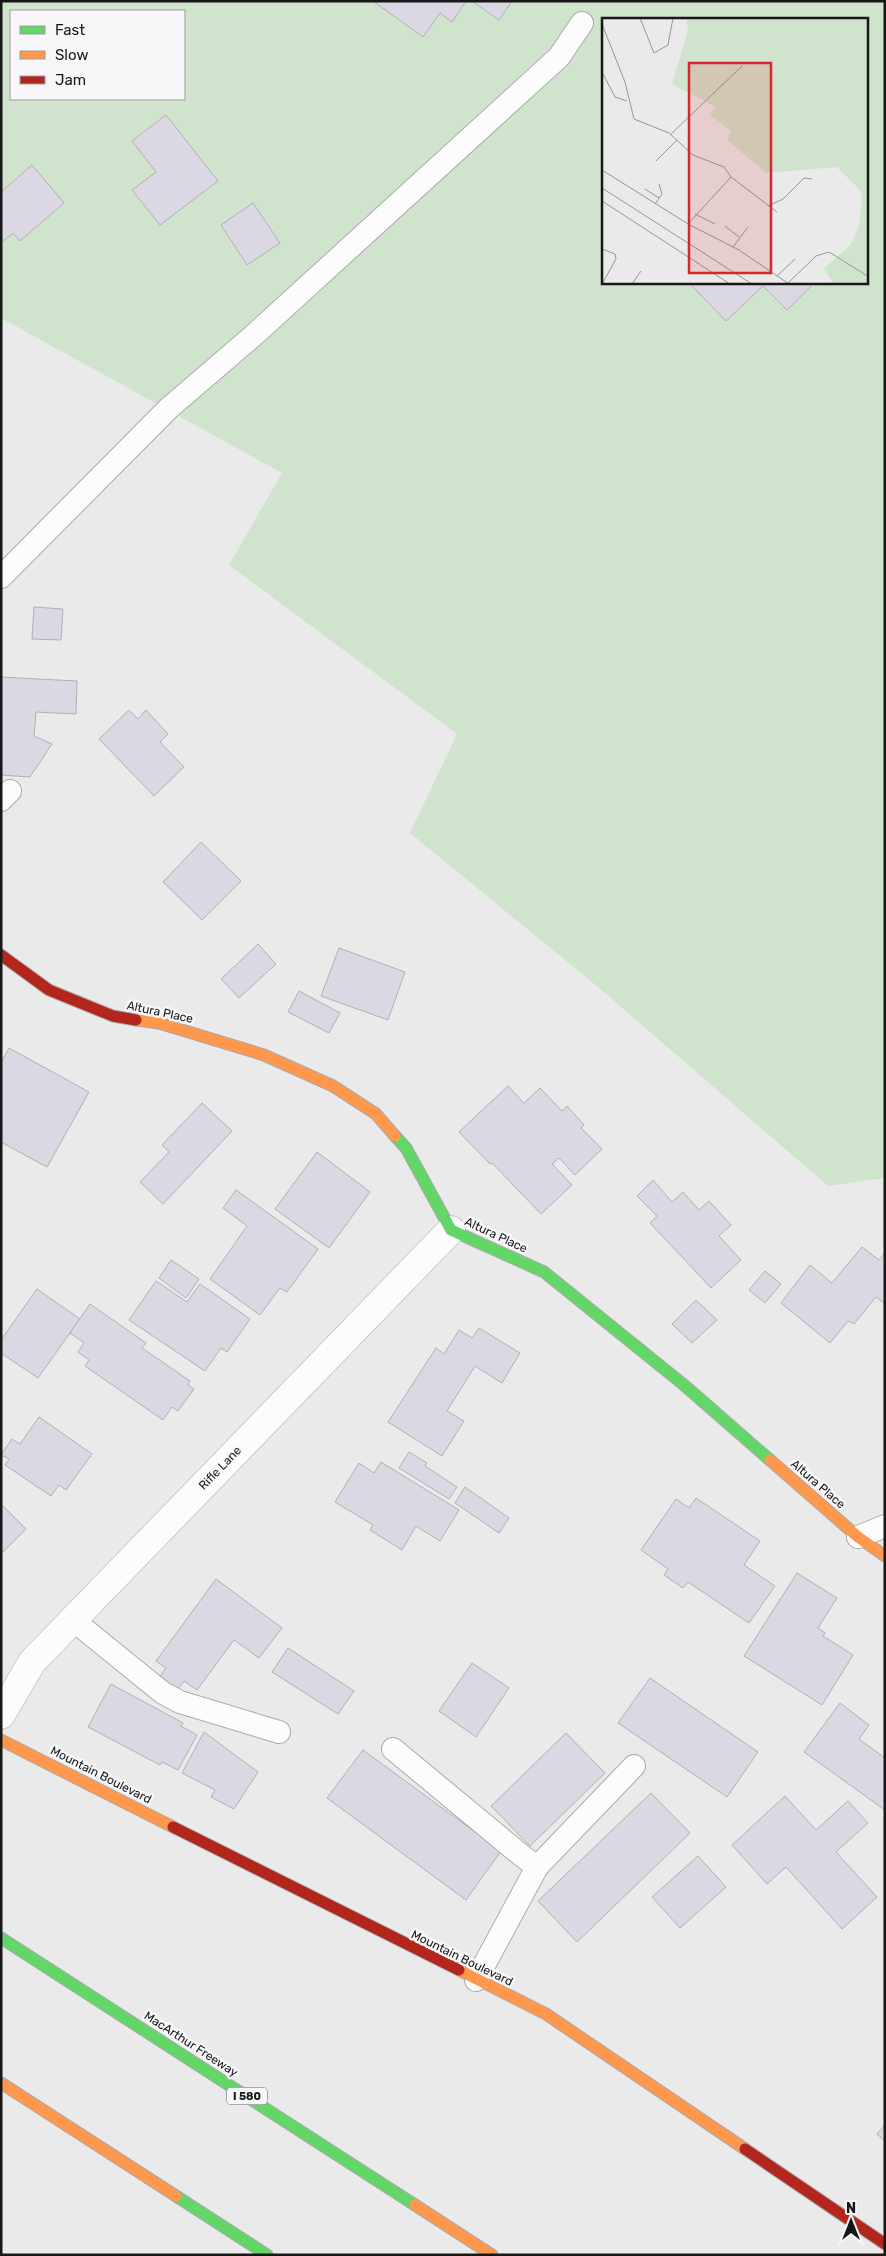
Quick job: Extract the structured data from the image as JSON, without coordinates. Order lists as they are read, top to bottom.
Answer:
{
  "streets": {
    "main road": [
      "Altura Place",
      "Mountain Boulevard",
      "MacArthur Freeway",
      "I 580"
    ],
    "street": ["Rifle Lane"]
  },
  "crossings": [
    ["Altura Place", "Rifle Lane"]
  ],
  "legend": ["Fast", "Slow", "Jam"],
  "north": "top"
}
